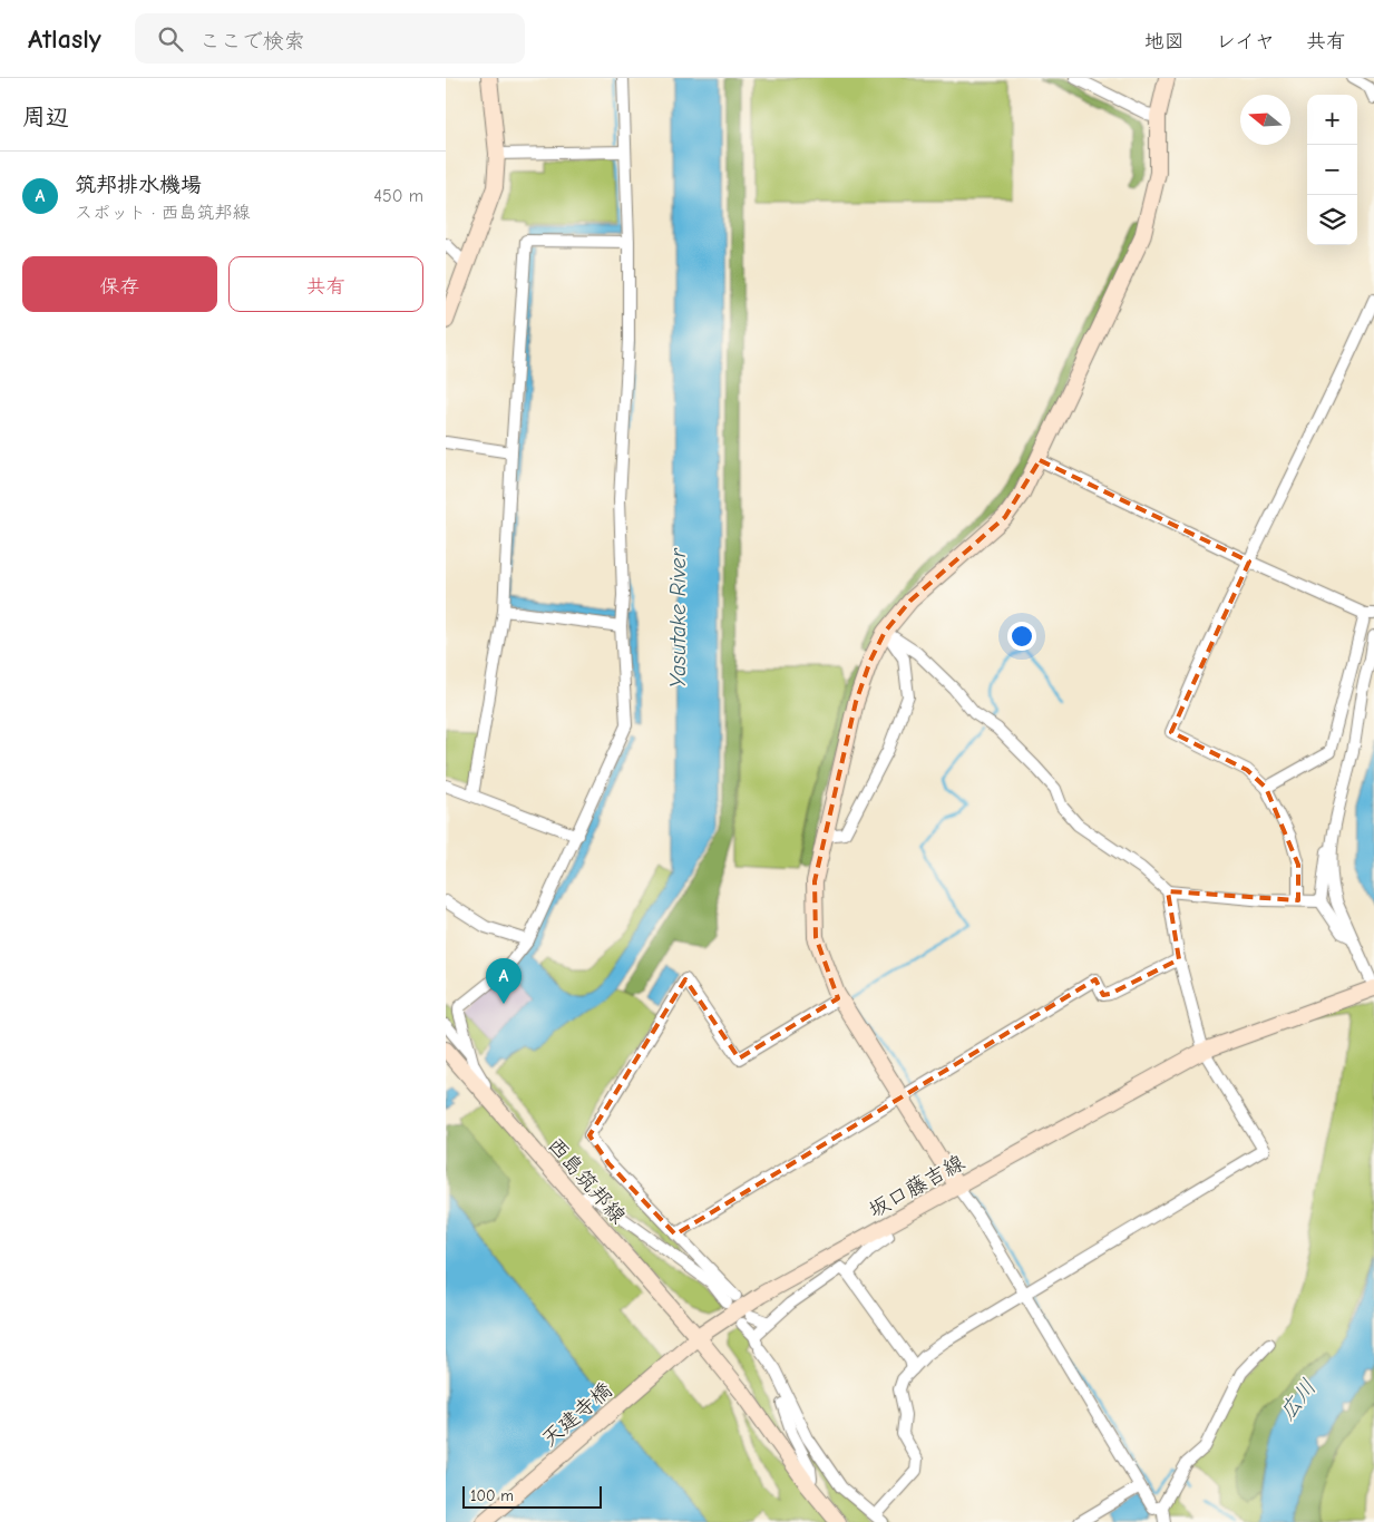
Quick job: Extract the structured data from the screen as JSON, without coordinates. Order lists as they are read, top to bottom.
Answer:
{
  "streets": {
    "main road": ["西島筑邦線", "坂口藤吉線", "天建寺橋"]
  },
  "crossings": [
    ["西島筑邦線", "坂口藤吉線"],
    ["西島筑邦線", "天建寺橋"],
    ["坂口藤吉線", "天建寺橋"]
  ],
  "water": ["Yasutake River", "広川"],
  "scale_bar": "100 m",
  "north": "left",
  "page": {
    "header": "Atlasly",
    "search": "ここで検索",
    "nav": ["地図", "レイヤ", "共有"],
    "heading": "周辺",
    "map_buttons": ["+", "−"],
    "list": [
      {
        "mark": "A",
        "name": "筑邦排水機場",
        "note": "スポット · 西島筑邦線",
        "value": "450 m"
      }
    ],
    "buttons": ["保存", "共有"],
    "pins": "A",
    "scale": "100 m"
  }
}
